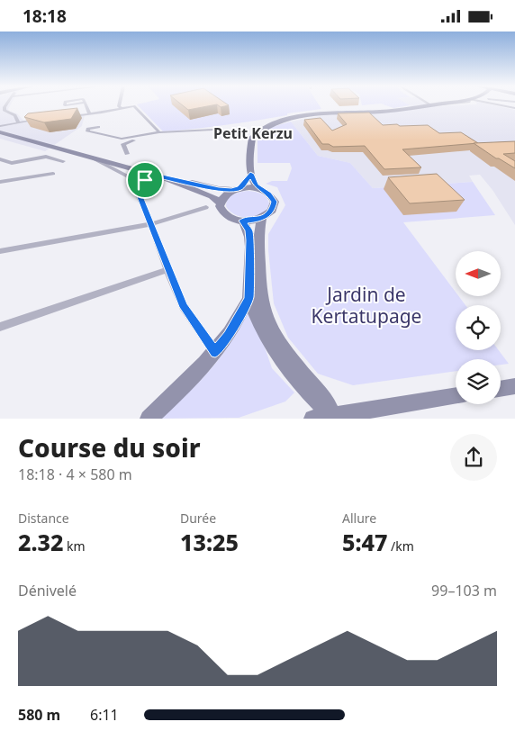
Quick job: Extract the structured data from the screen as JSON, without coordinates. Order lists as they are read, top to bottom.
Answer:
{
  "districts": ["Petit Kerzu"],
  "parks": ["Jardin de Kertatupage"],
  "north": "left",
  "page": {
    "status": "18:18",
    "heading": ["Course du soir", "18:18 · 4 × 580 m"],
    "stats": [
      ["Distance", "2.32 km"],
      ["Durée", "13:25"],
      ["Allure", "5:47 /km"]
    ],
    "chart": ["Dénivelé", "99–103 m"],
    "list": [
      {
        "name": "580 m",
        "note": "6:11"
      }
    ]
  }
}
